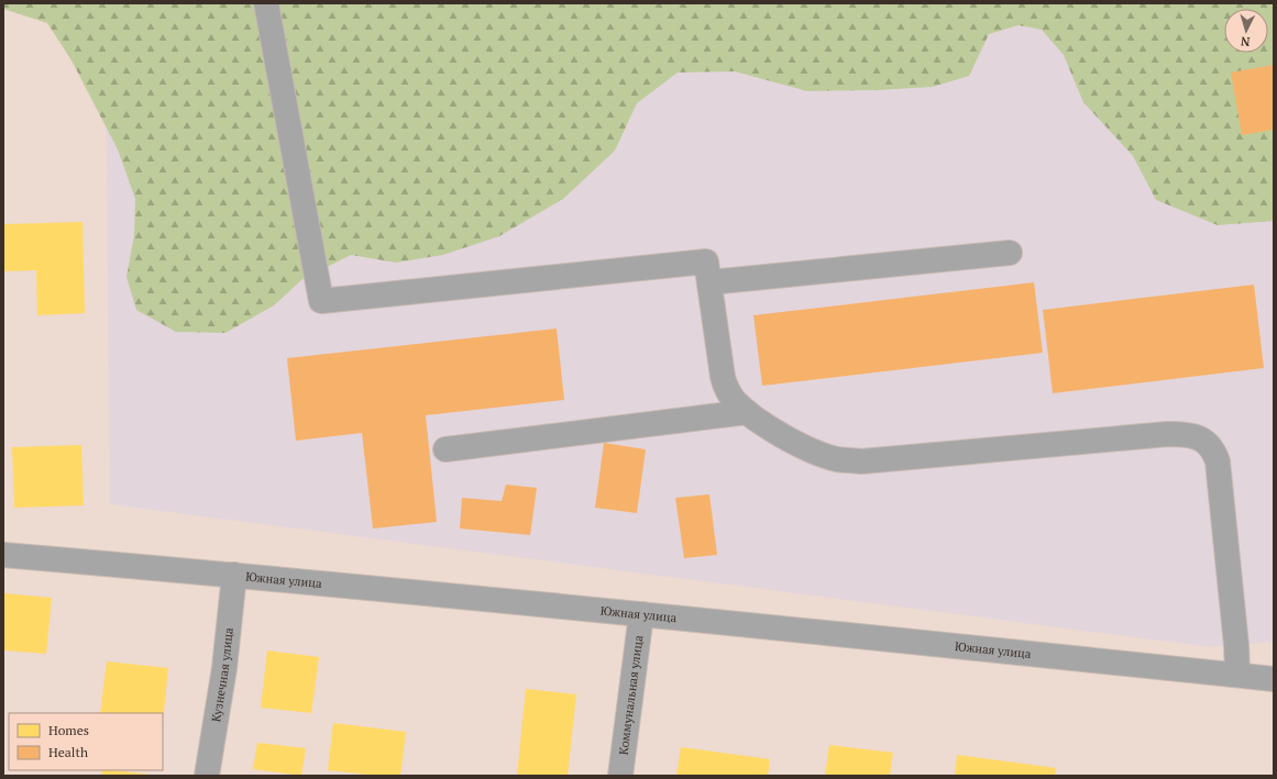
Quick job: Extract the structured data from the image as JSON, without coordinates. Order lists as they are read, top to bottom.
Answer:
{
  "streets": {
    "street": ["Южная улица", "Кузнечная улица", "Коммунальная улица"]
  },
  "crossings": [
    ["Южная улица", "Кузнечная улица"],
    ["Южная улица", "Коммунальная улица"]
  ],
  "legend": ["Homes", "Health"],
  "north": "bottom"
}
